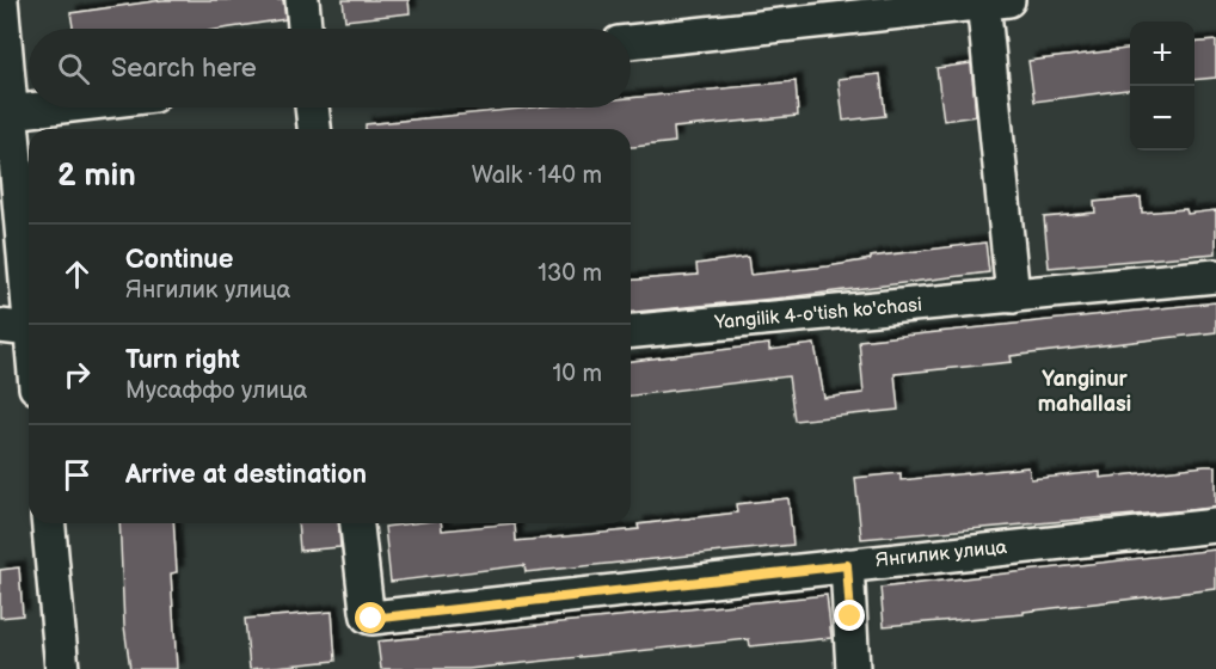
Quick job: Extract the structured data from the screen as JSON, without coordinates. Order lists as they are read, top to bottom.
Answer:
{
  "streets": {
    "street": ["Yangilik 4-o'tish ko'chasi", "Янгилик улица"]
  },
  "districts": ["Yanginur mahallasi"],
  "page": {
    "map_buttons": ["+", "−"],
    "search": "Search here",
    "heading": ["2 min", "Walk · 140 m"],
    "list": [
      ["Continue", "Янгилик улица", "130 m"],
      ["Turn right", "Мусаффо улица", "10 m"],
      "Arrive at destination"
    ]
  }
}
